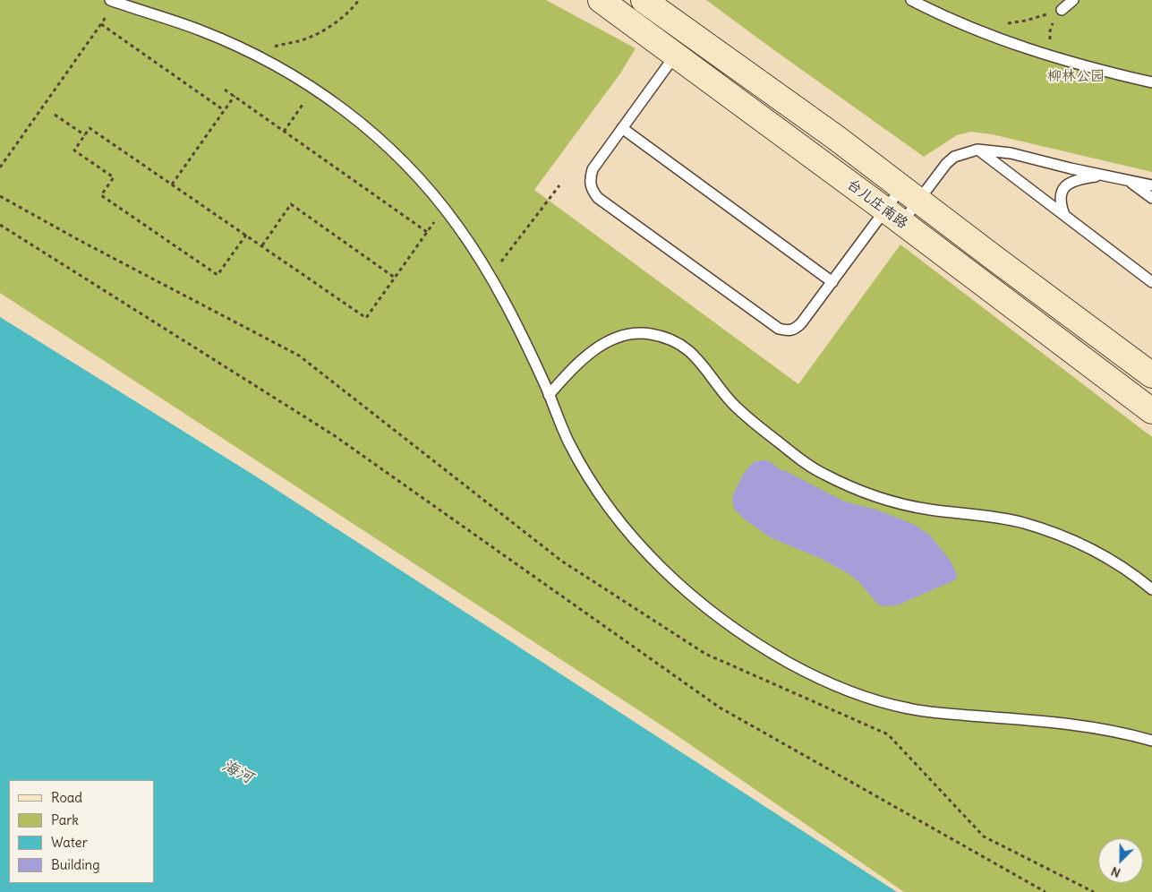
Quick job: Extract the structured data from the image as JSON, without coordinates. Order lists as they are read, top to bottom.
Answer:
{
  "streets": {
    "main road": ["台儿庄南路"]
  },
  "water": ["海河"],
  "parks": ["柳林公园"],
  "legend": [
    "Road",
    "Park",
    "Water",
    "Building"
  ],
  "north": "bottom left"
}
